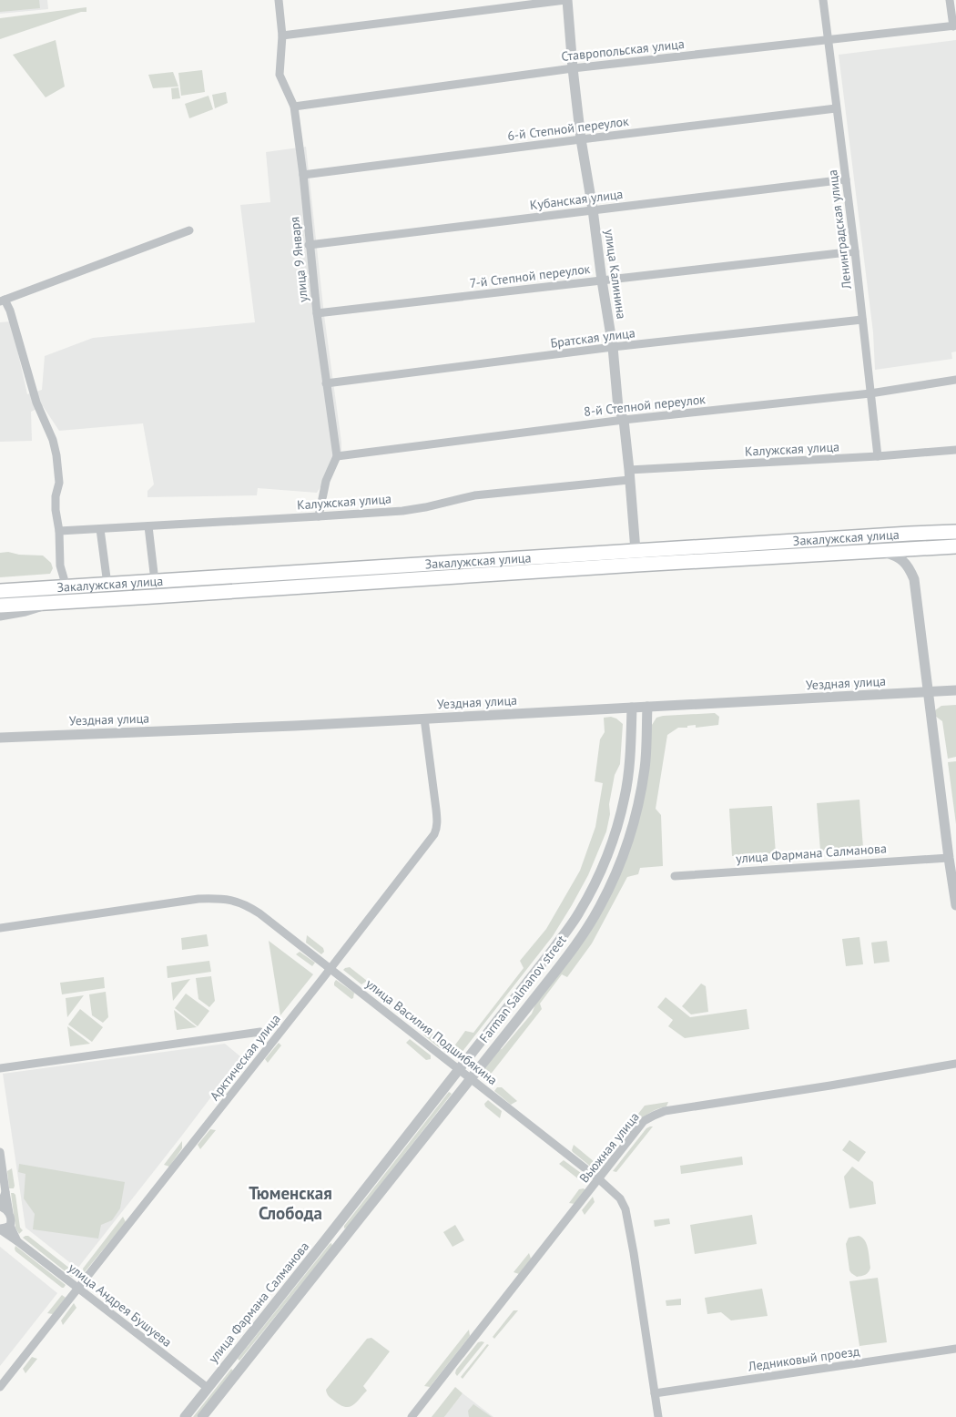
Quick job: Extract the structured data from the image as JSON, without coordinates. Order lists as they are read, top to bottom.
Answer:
{
  "streets": {
    "highway": ["Закалужская улица"],
    "street": [
      "Ставропольская улица",
      "6-й Степной переулок",
      "Кубанская улица",
      "Ленинградская улица",
      "улица 9 Января",
      "улица Калинина",
      "7-й Степной переулок",
      "Братская улица",
      "8-й Степной переулок",
      "Калужская улица",
      "Уездная улица",
      "улица Фармана Салманова",
      "Farman Salmanov street",
      "улица Василия Подшибякина",
      "Арктическая улица",
      "Вьюжная улица",
      "улица Андрея Бушуева",
      "Ледниковый проезд"
    ]
  },
  "crossings": [
    ["Ставропольская улица", "Ленинградская улица"],
    ["Ставропольская улица", "улица 9 Января"],
    ["Ставропольская улица", "улица Калинина"],
    ["6-й Степной переулок", "Ленинградская улица"],
    ["6-й Степной переулок", "улица 9 Января"],
    ["6-й Степной переулок", "улица Калинина"],
    ["Кубанская улица", "Ленинградская улица"],
    ["Кубанская улица", "улица 9 Января"],
    ["Кубанская улица", "улица Калинина"],
    ["Ленинградская улица", "7-й Степной переулок"],
    ["Ленинградская улица", "Братская улица"],
    ["Ленинградская улица", "8-й Степной переулок"],
    ["Ленинградская улица", "Калужская улица"],
    ["улица 9 Января", "7-й Степной переулок"],
    ["улица 9 Января", "Братская улица"],
    ["улица 9 Января", "8-й Степной переулок"],
    ["улица Калинина", "7-й Степной переулок"],
    ["улица Калинина", "Братская улица"],
    ["улица Калинина", "8-й Степной переулок"],
    ["улица Калинина", "Калужская улица"],
    ["улица Калинина", "Закалужская улица"],
    ["Уездная улица", "Farman Salmanov street"],
    ["Уездная улица", "Арктическая улица"],
    ["улица Фармана Салманова", "Farman Salmanov street"],
    ["улица Фармана Салманова", "улица Андрея Бушуева"],
    ["Farman Salmanov street", "улица Василия Подшибякина"],
    ["улица Василия Подшибякина", "Арктическая улица"],
    ["улица Василия Подшибякина", "Вьюжная улица"],
    ["улица Василия Подшибякина", "Ледниковый проезд"],
    ["Арктическая улица", "улица Андрея Бушуева"]
  ],
  "districts": ["Тюменская Слобода"]
}
